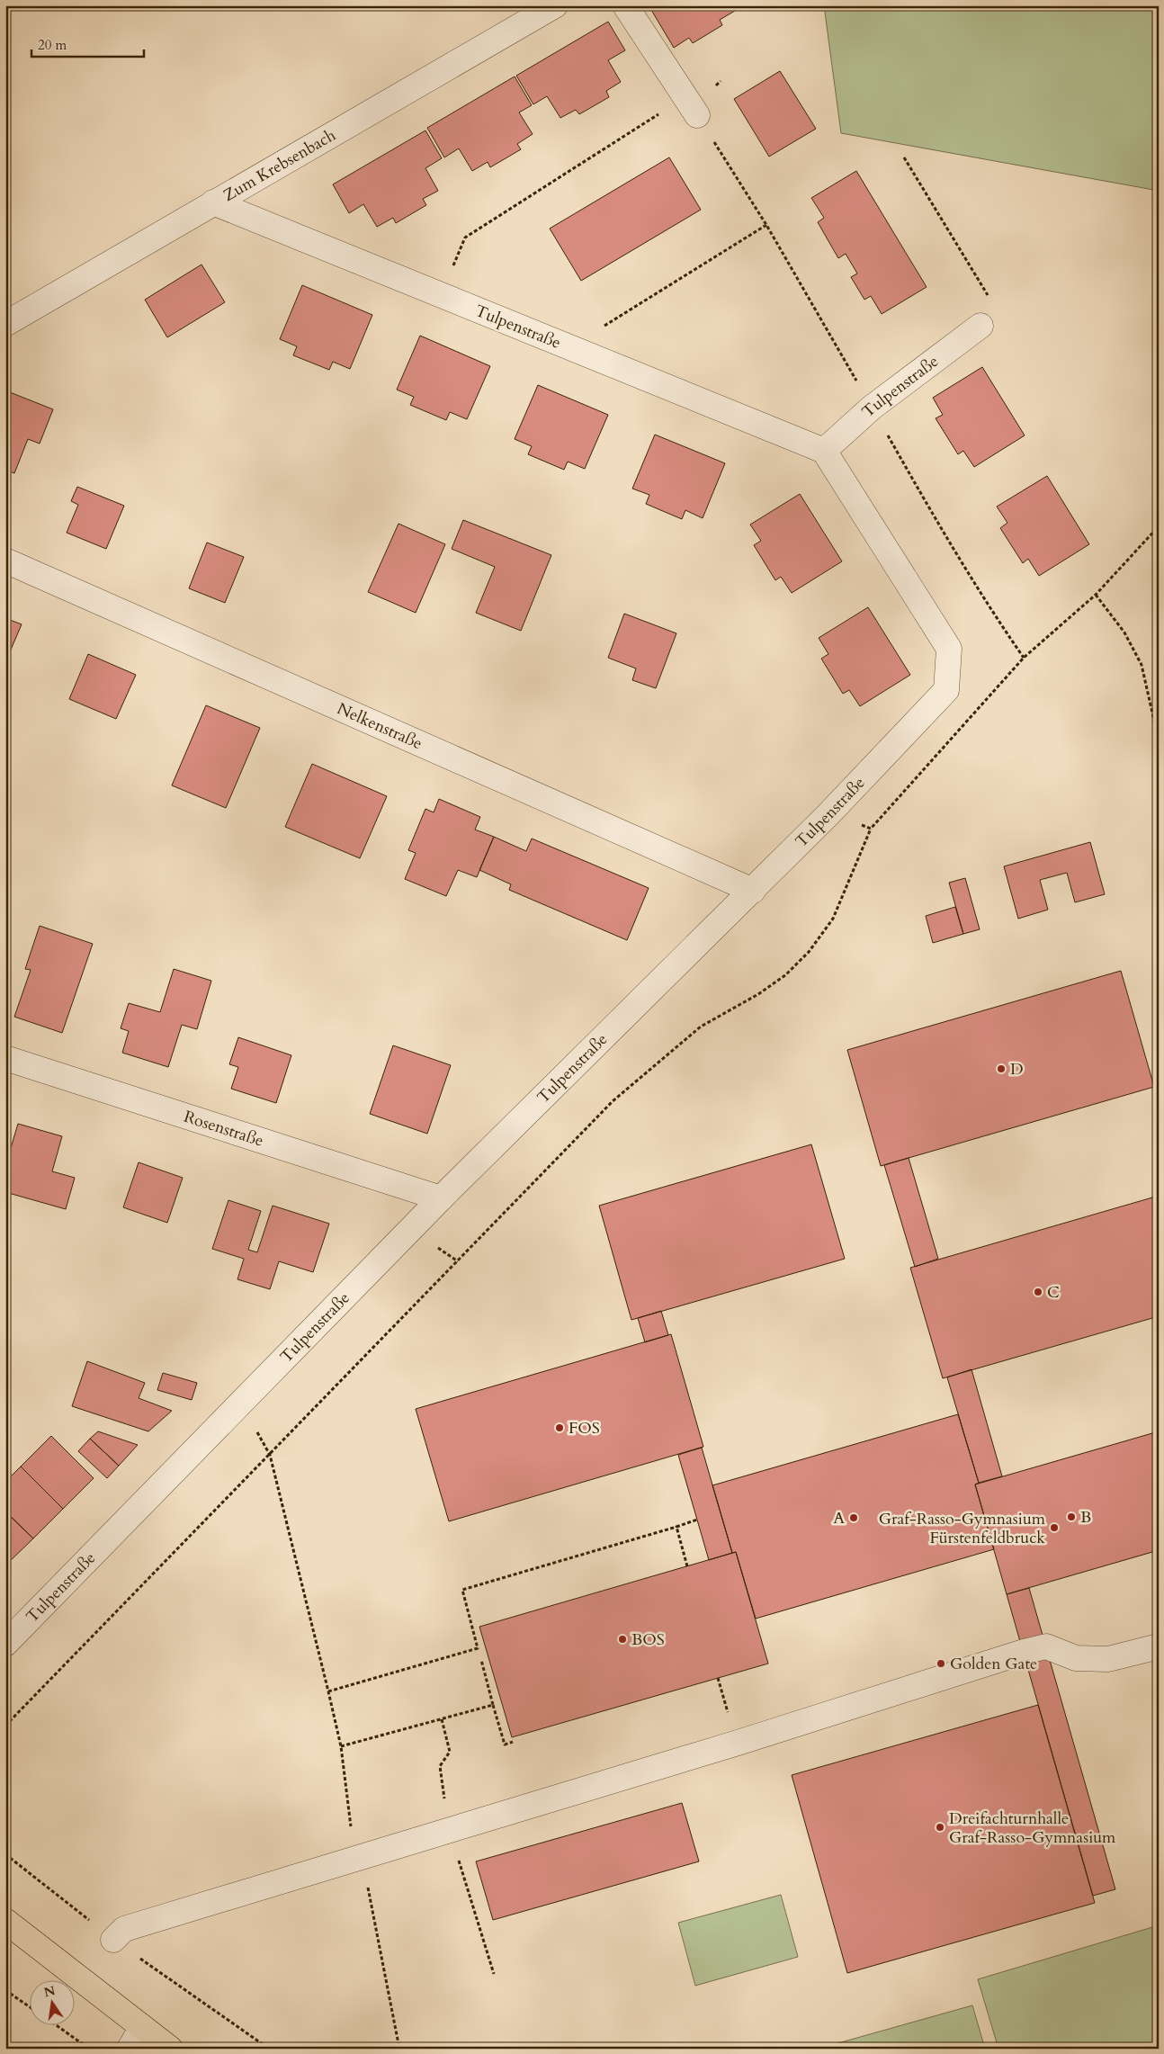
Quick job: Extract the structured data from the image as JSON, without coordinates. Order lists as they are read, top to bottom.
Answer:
{
  "streets": {
    "street": [
      "Zum Krebsenbach",
      "Tulpenstraße",
      "Nelkenstraße",
      "Rosenstraße"
    ]
  },
  "crossings": [
    ["Zum Krebsenbach", "Tulpenstraße"],
    ["Tulpenstraße", "Nelkenstraße"],
    ["Tulpenstraße", "Rosenstraße"]
  ],
  "places": [
    "D",
    "C",
    "FOS",
    "B",
    "A",
    "Graf-Rasso-Gymnasium Fürstenfeldbruck",
    "BOS",
    "Golden Gate",
    "Dreifachturnhalle Graf-Rasso-Gymnasium"
  ],
  "scale_bar": "20 m",
  "north": "top"
}
